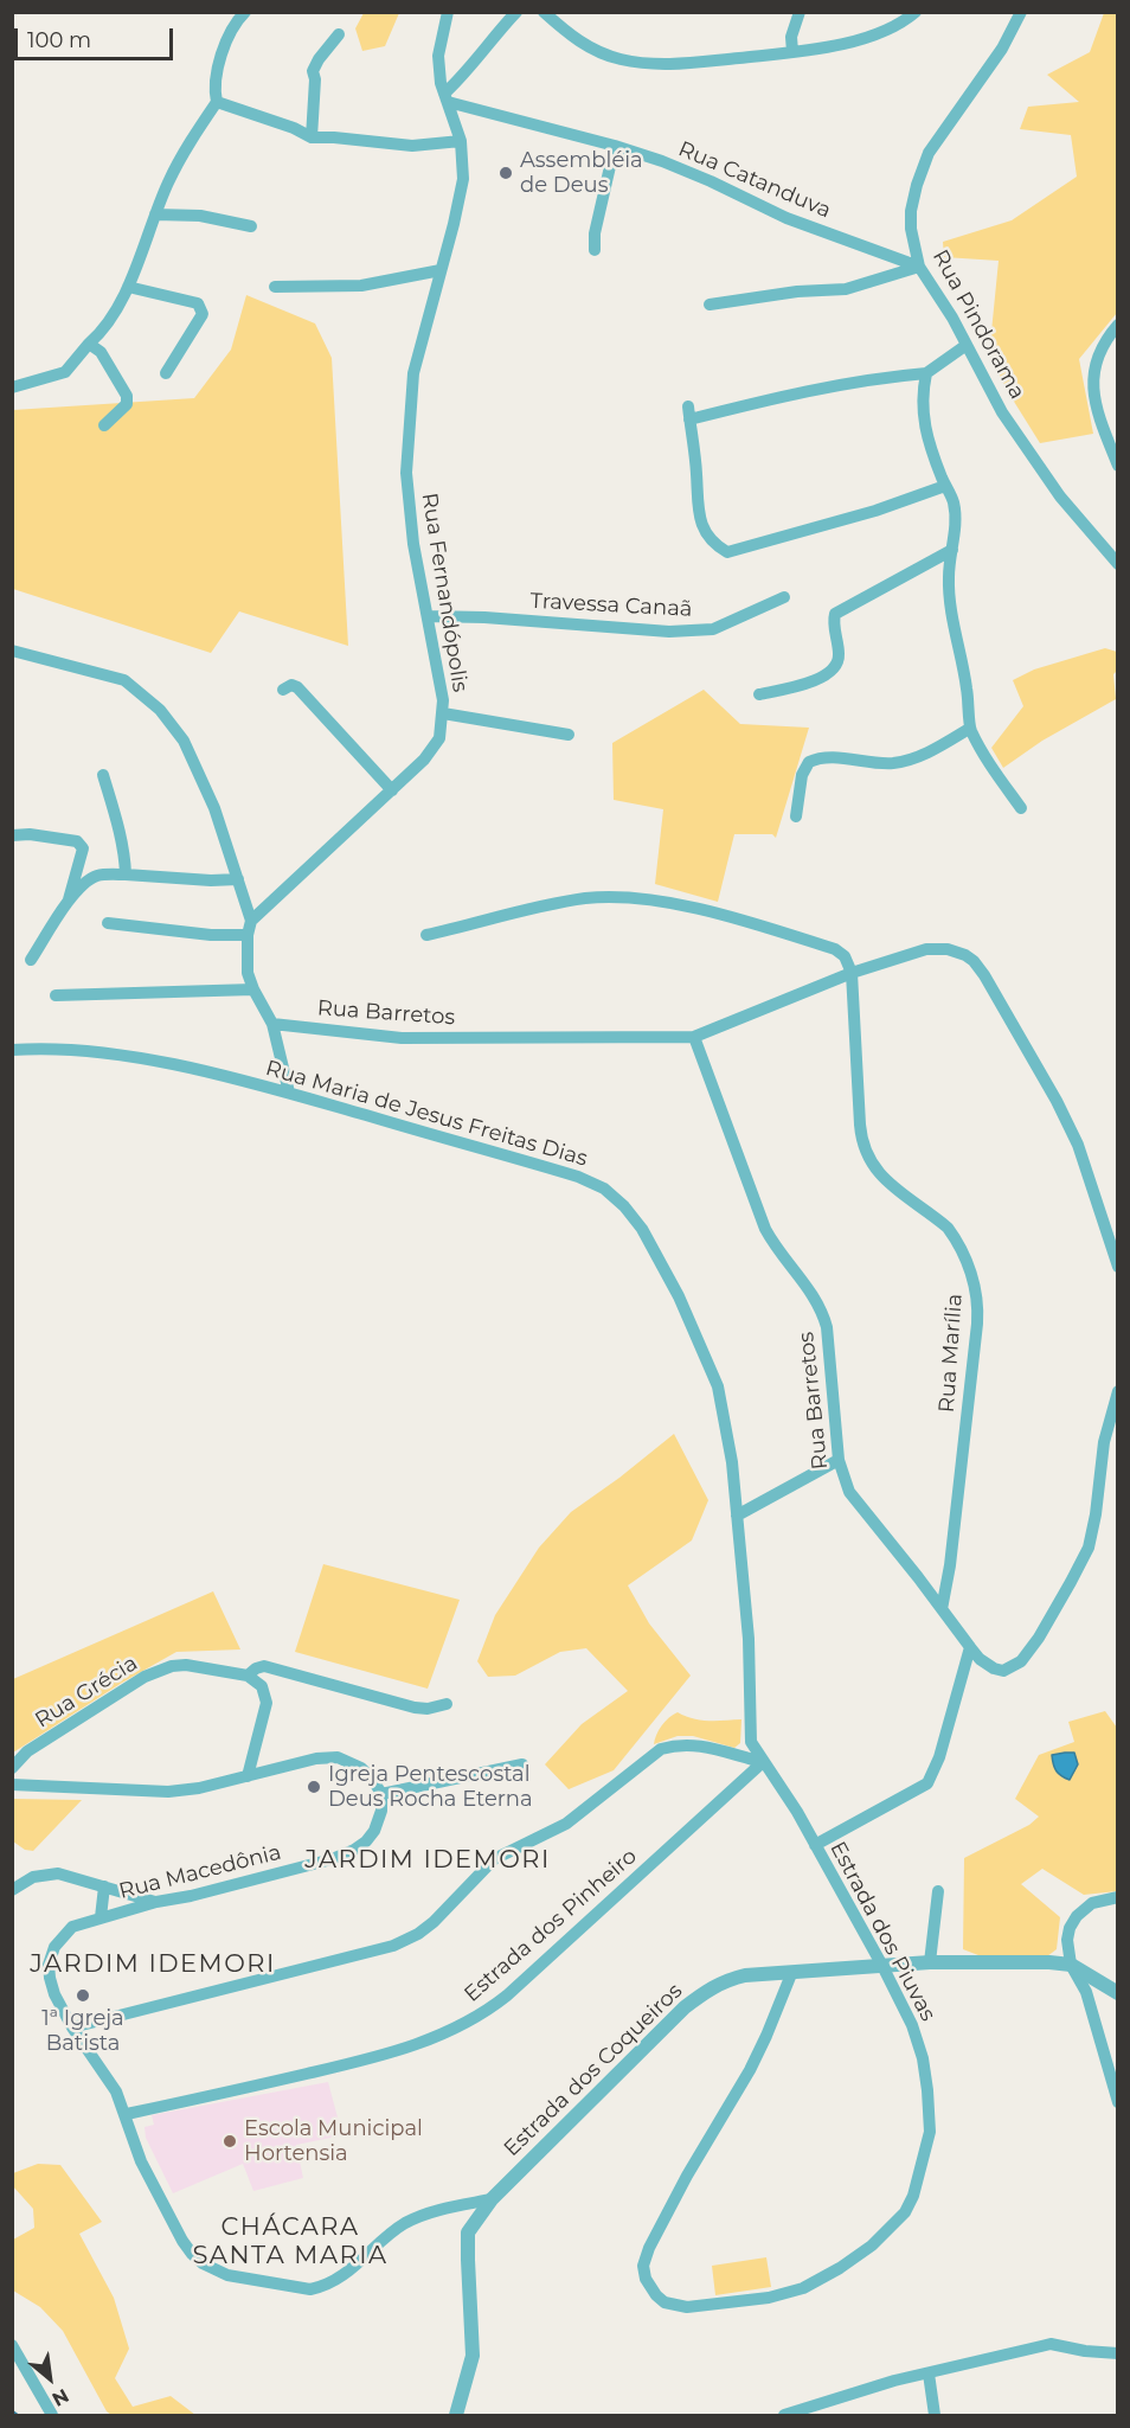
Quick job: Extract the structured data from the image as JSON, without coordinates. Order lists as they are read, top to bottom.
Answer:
{
  "streets": {
    "street": [
      "Rua Catanduva",
      "Rua Pindorama",
      "Rua Fernandópolis",
      "Travessa Canaã",
      "Rua Barretos",
      "Rua Maria de Jesus Freitas Dias",
      "Rua Marília",
      "Rua Grécia",
      "Rua Macedônia",
      "Estrada dos Pinheiro",
      "Estrada dos Piuvas",
      "Estrada dos Coqueiros"
    ]
  },
  "crossings": [
    ["Rua Catanduva", "Rua Pindorama"],
    ["Rua Catanduva", "Rua Fernandópolis"],
    ["Rua Fernandópolis", "Travessa Canaã"],
    ["Rua Barretos", "Rua Marília"],
    ["Rua Maria de Jesus Freitas Dias", "Estrada dos Pinheiro"],
    ["Rua Maria de Jesus Freitas Dias", "Estrada dos Piuvas"],
    ["Rua Macedônia", "Estrada dos Pinheiro"],
    ["Rua Macedônia", "Estrada dos Coqueiros"],
    ["Estrada dos Pinheiro", "Estrada dos Piuvas"],
    ["Estrada dos Piuvas", "Estrada dos Coqueiros"]
  ],
  "districts": ["JARDIM IDEMORI", "JARDIM IDEMORI", "CHÁCARA SANTA MARIA"],
  "places": [
    "Assembléia de Deus",
    "Igreja Pentescostal Deus Rocha Eterna",
    "1ª Igreja Batista",
    "Escola Municipal Hortensia"
  ],
  "scale_bar": "100 m",
  "north": "bottom right"
}
